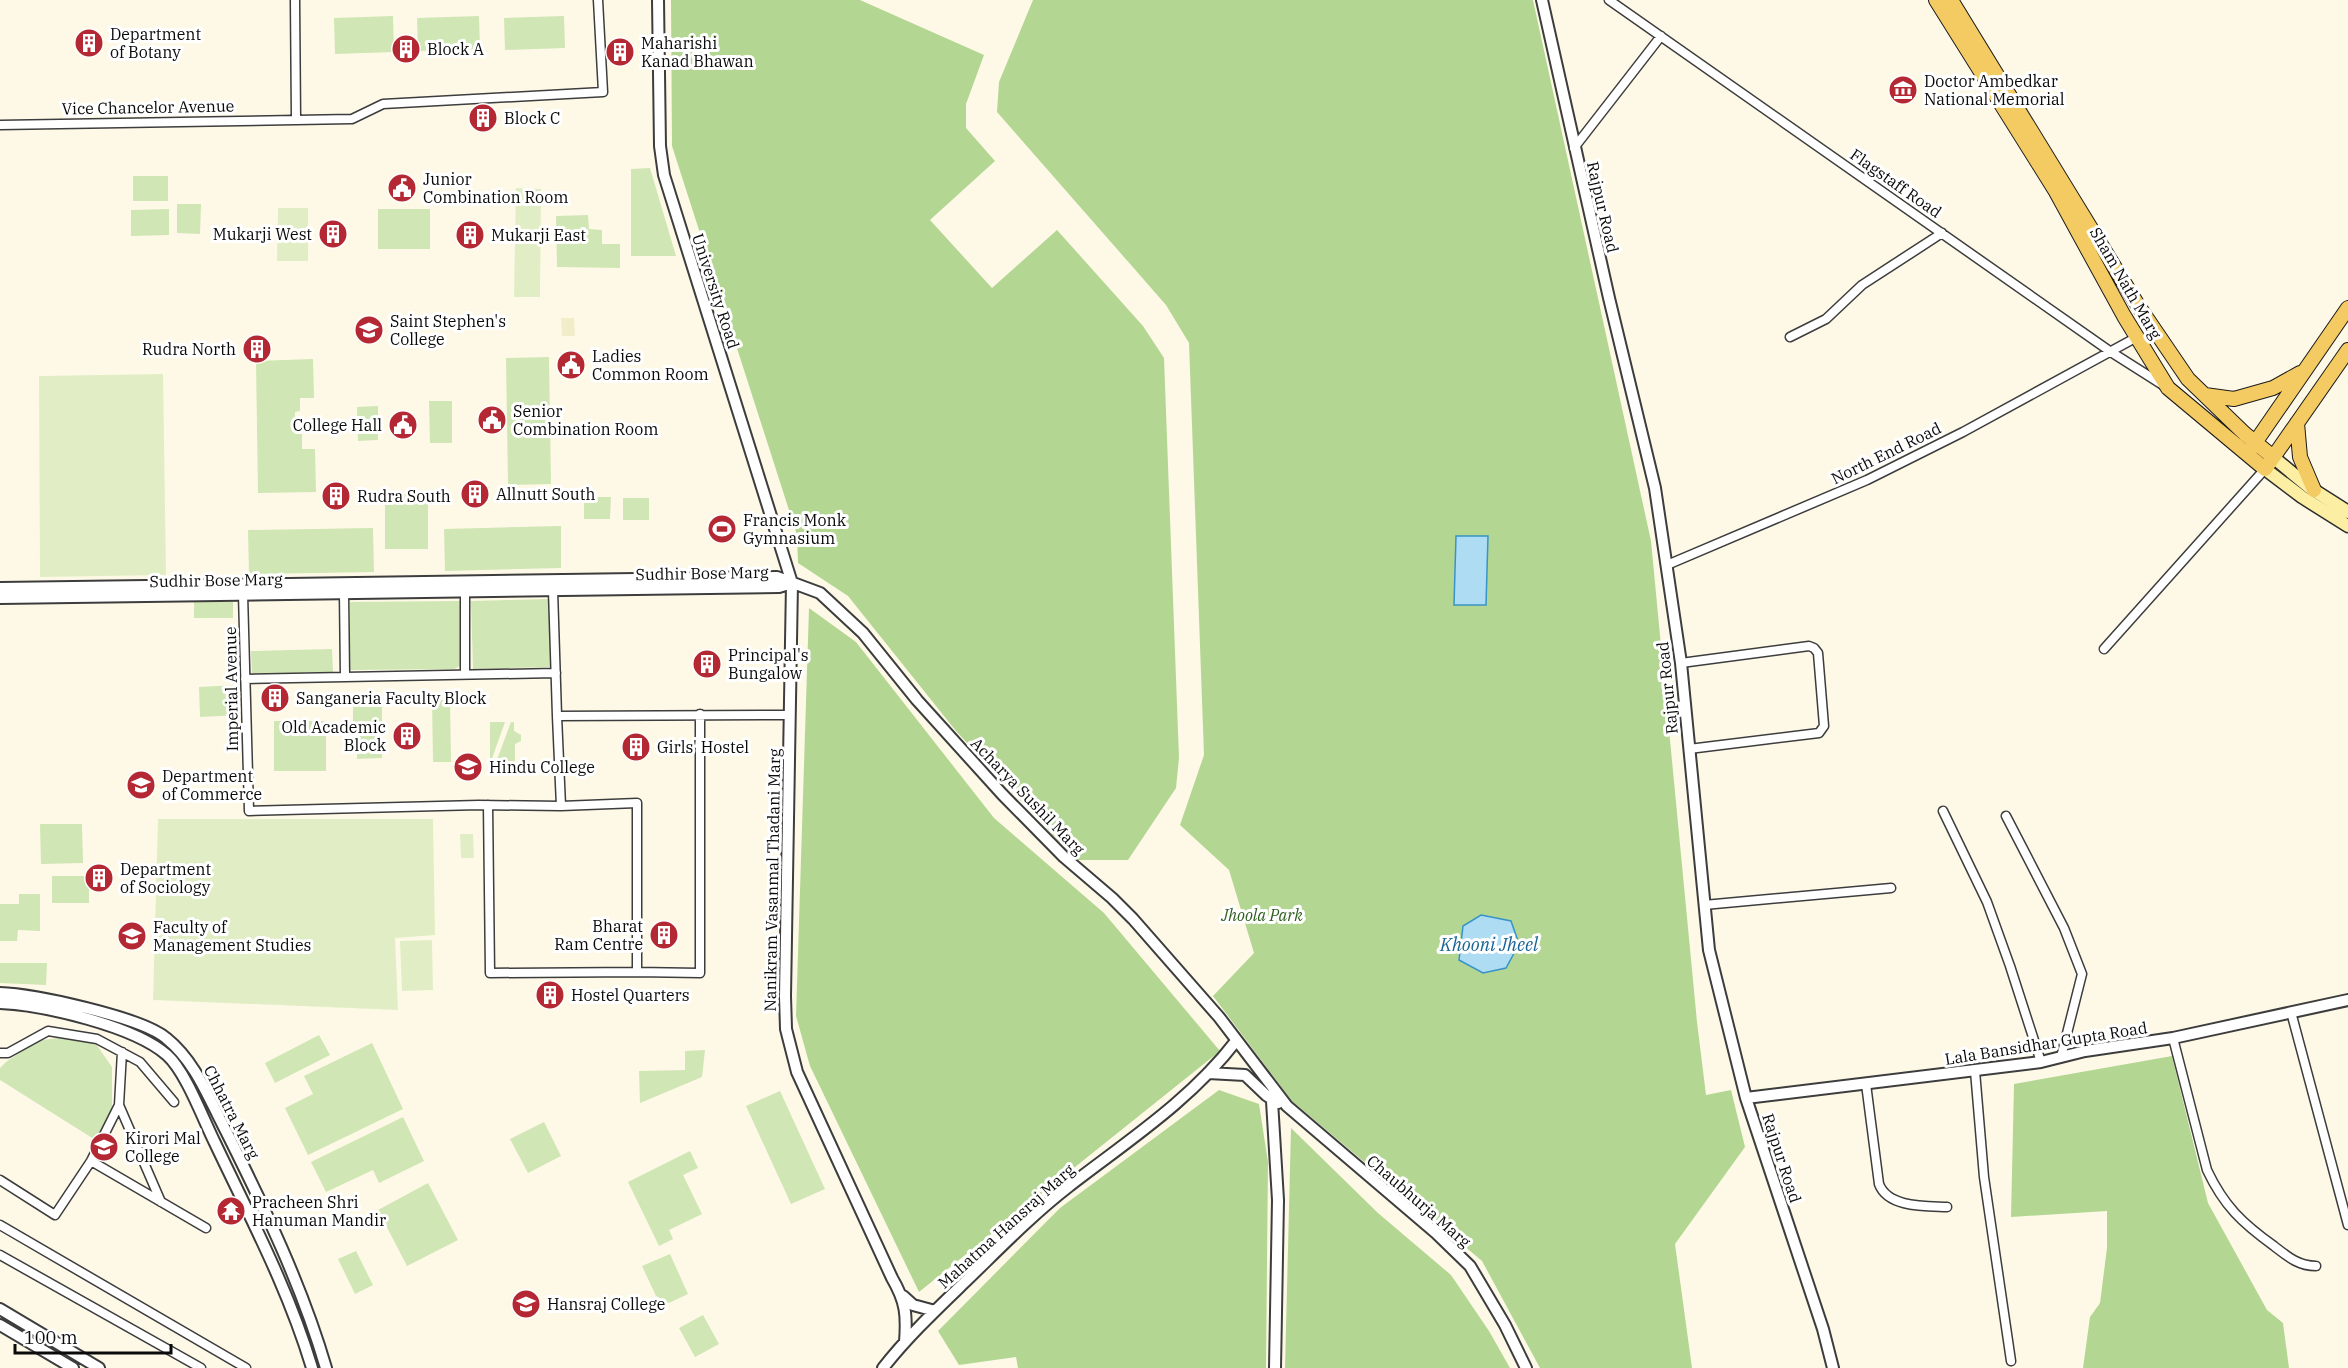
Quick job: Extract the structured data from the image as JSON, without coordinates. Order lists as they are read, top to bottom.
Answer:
{
  "streets": {
    "main road": ["Sham Nath Marg"],
    "street": [
      "Vice Chancelor Avenue",
      "Flagstaff Road",
      "Rajpur Road",
      "University Road",
      "North End Road",
      "Sudhir Bose Marg",
      "Imperial Avenue",
      "Acharya Sushil Marg",
      "Nanikram Vasanmal Thadani Marg",
      "Lala Bansidhar Gupta Road",
      "Chhatra Marg",
      "Chaubhurja Marg",
      "Mahatma Hansraj Marg"
    ]
  },
  "crossings": [
    ["Flagstaff Road", "Sham Nath Marg"],
    ["Flagstaff Road", "North End Road"],
    ["Rajpur Road", "North End Road"],
    ["Rajpur Road", "Lala Bansidhar Gupta Road"],
    ["Sham Nath Marg", "North End Road"],
    ["University Road", "Sudhir Bose Marg"],
    ["University Road", "Acharya Sushil Marg"],
    ["University Road", "Nanikram Vasanmal Thadani Marg"],
    ["Sudhir Bose Marg", "Imperial Avenue"],
    ["Sudhir Bose Marg", "Acharya Sushil Marg"],
    ["Sudhir Bose Marg", "Nanikram Vasanmal Thadani Marg"],
    ["Acharya Sushil Marg", "Nanikram Vasanmal Thadani Marg"],
    ["Acharya Sushil Marg", "Chaubhurja Marg"],
    ["Acharya Sushil Marg", "Mahatma Hansraj Marg"]
  ],
  "water": ["Khooni Jheel"],
  "parks": ["Jhoola Park"],
  "places": {
    "building": [
      "Department of Botany",
      "Block A",
      "Maharishi Kanad Bhawan",
      "Block C",
      "Mukarji West",
      "Mukarji East",
      "Rudra North",
      "Allnutt South",
      "Rudra South",
      "Principal's Bungalow",
      "Sanganeria Faculty Block",
      "Old Academic Block",
      "Girls' Hostel",
      "Department of Sociology",
      "Bharat Ram Centre",
      "Hostel Quarters"
    ],
    "museum": ["Doctor Ambedkar National Memorial"],
    "public building": [
      "Junior Combination Room",
      "Ladies Common Room",
      "Senior Combination Room",
      "College Hall"
    ],
    "school or university": [
      "Saint Stephen's College",
      "Hindu College",
      "Department of Commerce",
      "Faculty of Management Studies",
      "Kirori Mal College",
      "Hansraj College"
    ],
    "sports": ["Francis Monk Gymnasium"],
    "temple": ["Pracheen Shri Hanuman Mandir"]
  },
  "scale_bar": "100 m"
}
